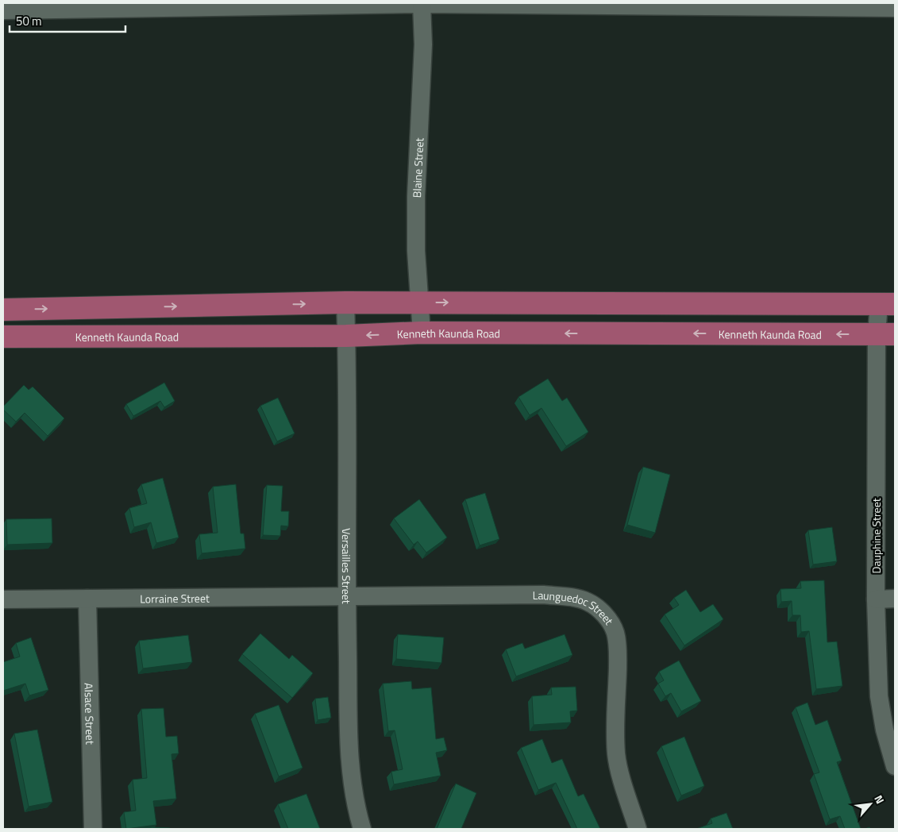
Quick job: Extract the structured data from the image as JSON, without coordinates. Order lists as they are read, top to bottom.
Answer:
{
  "streets": {
    "main road": ["Kenneth Kaunda Road"],
    "street": [
      "Blaine Street",
      "Dauphine Street",
      "Versailles Street",
      "Lorraine Street",
      "Launguedoc Street",
      "Alsace Street"
    ]
  },
  "crossings": [
    ["Blaine Street", "Kenneth Kaunda Road"],
    ["Kenneth Kaunda Road", "Dauphine Street"],
    ["Kenneth Kaunda Road", "Versailles Street"],
    ["Versailles Street", "Lorraine Street"],
    ["Versailles Street", "Launguedoc Street"],
    ["Lorraine Street", "Launguedoc Street"],
    ["Lorraine Street", "Alsace Street"]
  ],
  "scale_bar": "50 m",
  "north": "top right"
}
